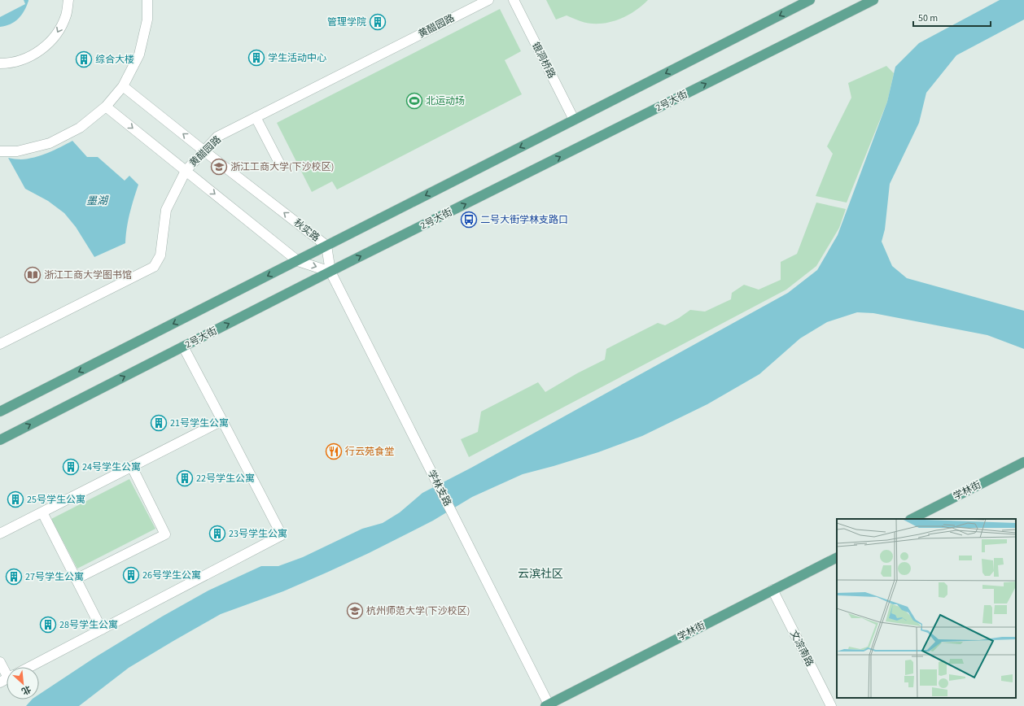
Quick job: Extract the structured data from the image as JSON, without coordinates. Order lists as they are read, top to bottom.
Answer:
{
  "streets": {
    "main road": ["2号大街", "学林街"],
    "street": [
      "黄醋园路",
      "银洞桥路",
      "秋实路",
      "学林支路",
      "文淙南路"
    ]
  },
  "crossings": [
    ["黄醋园路", "秋实路"],
    ["2号大街", "秋实路"],
    ["2号大街", "学林支路"],
    ["秋实路", "学林支路"],
    ["学林支路", "学林街"],
    ["学林街", "文淙南路"]
  ],
  "districts": ["云滨社区"],
  "water": ["墨湖"],
  "places": {
    "building": [
      "管理学院",
      "学生活动中心",
      "综合大楼",
      "21号学生公寓",
      "24号学生公寓",
      "22号学生公寓",
      "25号学生公寓",
      "23号学生公寓",
      "26号学生公寓",
      "27号学生公寓",
      "28号学生公寓"
    ],
    "sports": ["北运动场"],
    "school or university": ["浙江工商大学(下沙校区)", "杭州师范大学(下沙校区)"],
    "bus stop": ["二号大街学林支路口"],
    "library": ["浙江工商大学图书馆"],
    "restaurant": ["行云苑食堂"]
  },
  "scale_bar": "50 m",
  "north": "bottom right"
}
